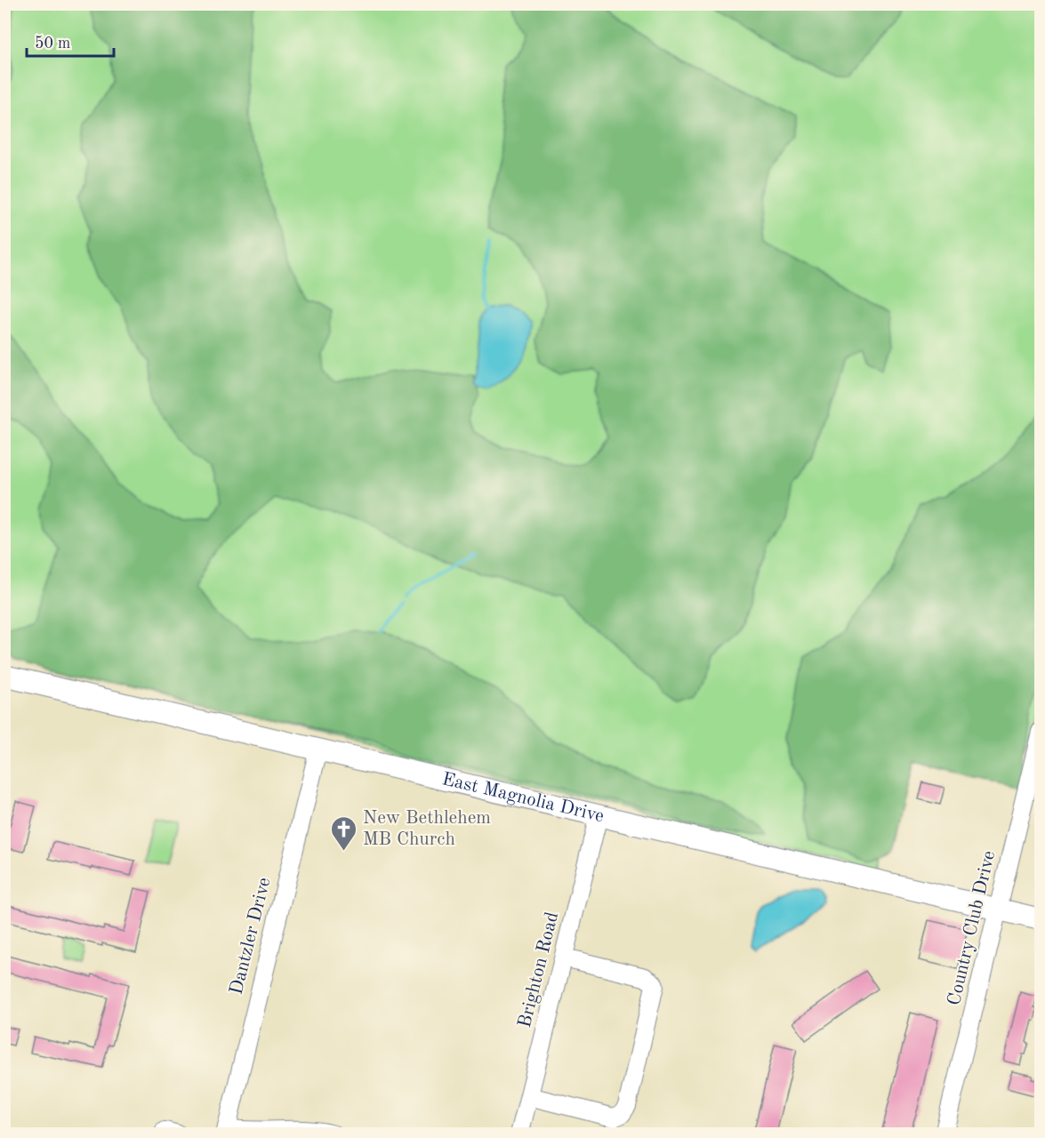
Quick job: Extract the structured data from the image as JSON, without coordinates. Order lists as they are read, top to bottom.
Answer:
{
  "streets": {
    "main road": ["East Magnolia Drive"],
    "street": ["Country Club Drive", "Dantzler Drive", "Brighton Road"]
  },
  "crossings": [
    ["East Magnolia Drive", "Country Club Drive"],
    ["East Magnolia Drive", "Dantzler Drive"],
    ["East Magnolia Drive", "Brighton Road"]
  ],
  "places": {
    "church": ["New Bethlehem MB Church"]
  },
  "scale_bar": "50 m"
}
